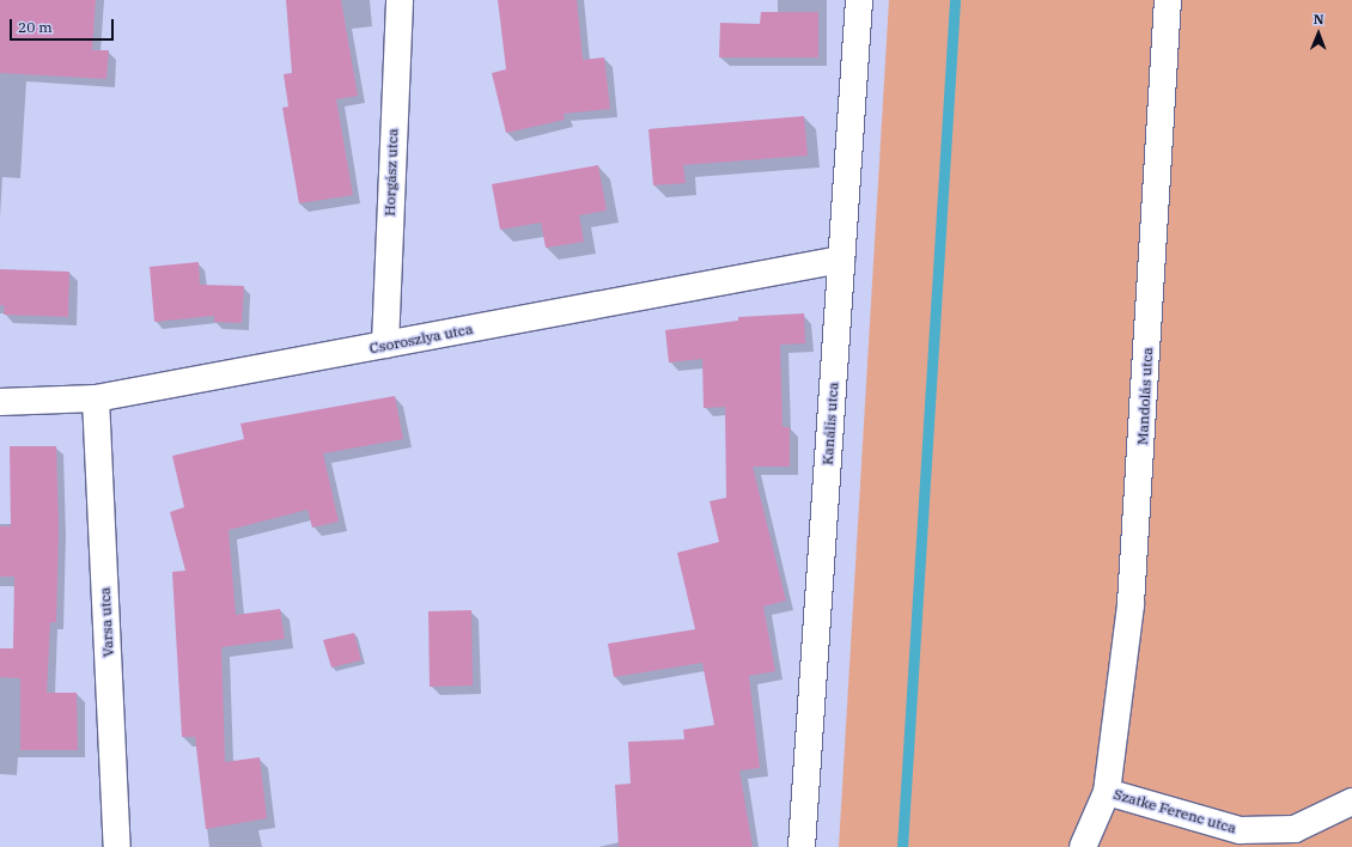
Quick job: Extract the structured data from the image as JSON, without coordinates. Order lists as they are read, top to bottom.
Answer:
{
  "streets": {
    "street": [
      "Horgász utca",
      "Csoroszlya utca",
      "Mandolás utca",
      "Kanális utca",
      "Varsa utca",
      "Szatke Ferenc utca"
    ]
  },
  "crossings": [
    ["Horgász utca", "Csoroszlya utca"],
    ["Csoroszlya utca", "Kanális utca"],
    ["Csoroszlya utca", "Varsa utca"],
    ["Mandolás utca", "Szatke Ferenc utca"]
  ],
  "scale_bar": "20 m",
  "north": "top"
}
